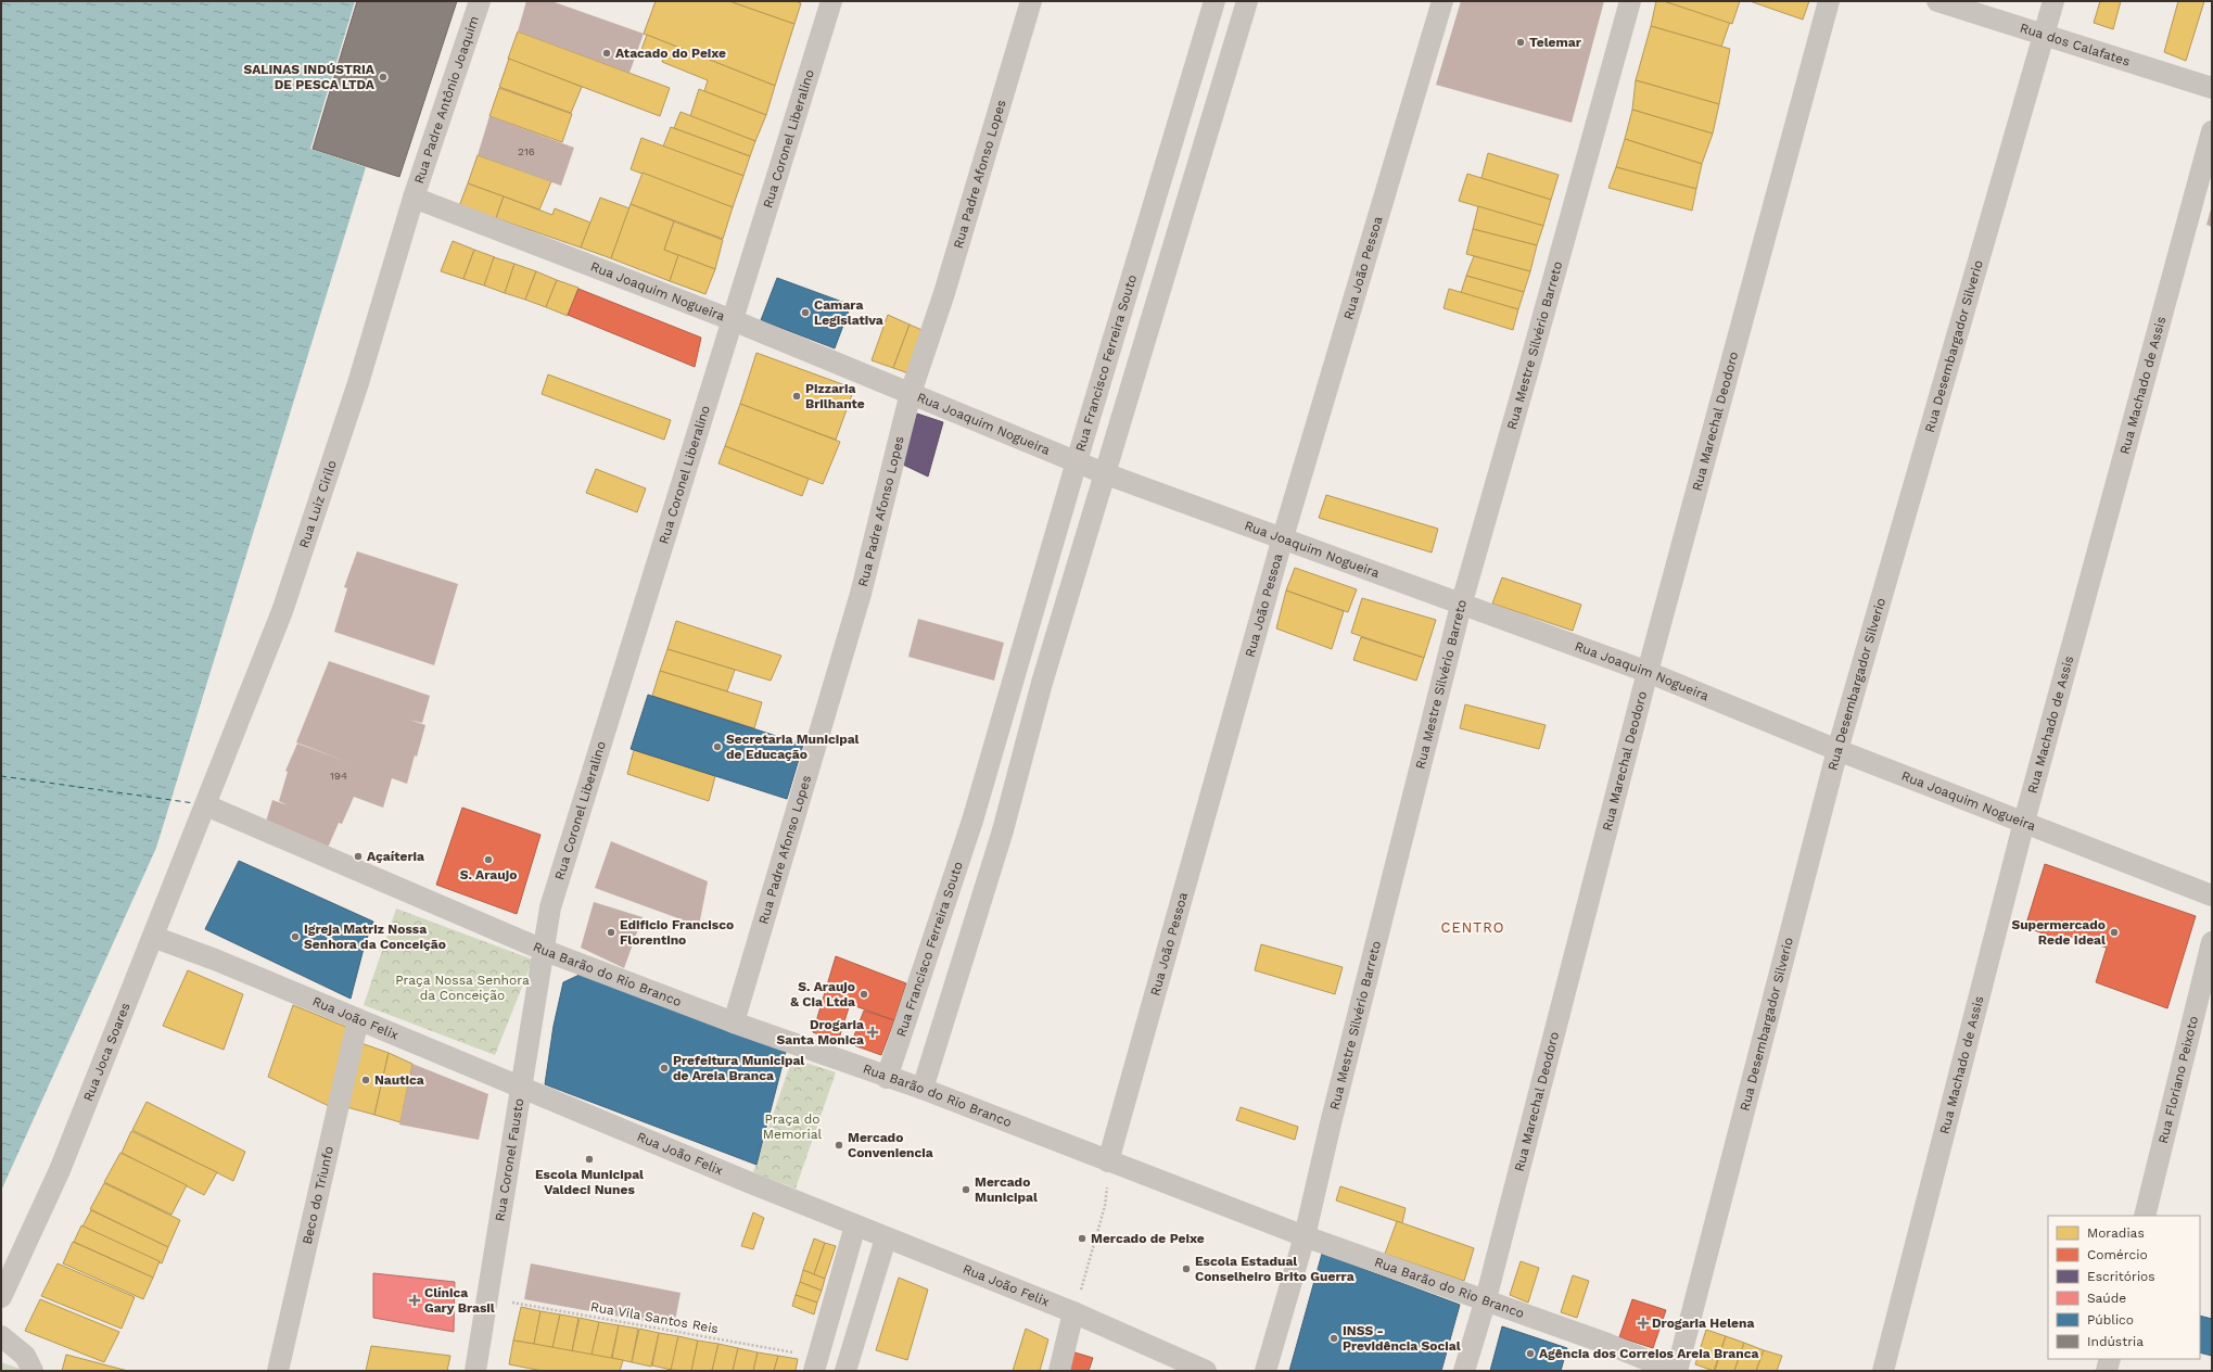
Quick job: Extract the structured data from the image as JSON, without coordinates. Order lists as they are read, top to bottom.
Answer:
{
  "streets": {
    "street": [
      "Rua dos Calafates",
      "Rua Padre Antônio Joaquim",
      "Rua Coronel Liberalino",
      "Rua Padre Afonso Lopes",
      "Rua João Pessoa",
      "Rua Joaquim Nogueira",
      "Rua Mestre Silvério Barreto",
      "Rua Desembargador Silverio",
      "Rua Francisco Ferreira Souto",
      "Rua Machado de Assis",
      "Rua Marechal Deodoro",
      "Rua Luiz Cirilo",
      "Rua Barão do Rio Branco",
      "Rua João Felix",
      "Rua Joca Soares",
      "Rua Floriano Peixoto",
      "Rua Coronel Fausto",
      "Beco do Triunfo"
    ],
    "path": ["Rua Vila Santos Reis"]
  },
  "crossings": [
    ["Rua dos Calafates", "Rua Desembargador Silverio"],
    ["Rua Padre Antônio Joaquim", "Rua Joaquim Nogueira"],
    ["Rua Padre Antônio Joaquim", "Rua Luiz Cirilo"],
    ["Rua Coronel Liberalino", "Rua Joaquim Nogueira"],
    ["Rua Coronel Liberalino", "Rua Barão do Rio Branco"],
    ["Rua Coronel Liberalino", "Rua Coronel Fausto"],
    ["Rua Padre Afonso Lopes", "Rua Joaquim Nogueira"],
    ["Rua Padre Afonso Lopes", "Rua Barão do Rio Branco"],
    ["Rua João Pessoa", "Rua Joaquim Nogueira"],
    ["Rua João Pessoa", "Rua Barão do Rio Branco"],
    ["Rua Joaquim Nogueira", "Rua Mestre Silvério Barreto"],
    ["Rua Joaquim Nogueira", "Rua Desembargador Silverio"],
    ["Rua Joaquim Nogueira", "Rua Francisco Ferreira Souto"],
    ["Rua Joaquim Nogueira", "Rua Machado de Assis"],
    ["Rua Joaquim Nogueira", "Rua Marechal Deodoro"],
    ["Rua Joaquim Nogueira", "Rua Luiz Cirilo"],
    ["Rua Mestre Silvério Barreto", "Rua Barão do Rio Branco"],
    ["Rua Desembargador Silverio", "Rua Barão do Rio Branco"],
    ["Rua Francisco Ferreira Souto", "Rua Barão do Rio Branco"],
    ["Rua Marechal Deodoro", "Rua Barão do Rio Branco"],
    ["Rua Luiz Cirilo", "Rua Barão do Rio Branco"],
    ["Rua Luiz Cirilo", "Rua Joca Soares"],
    ["Rua Barão do Rio Branco", "Rua Joca Soares"],
    ["Rua Barão do Rio Branco", "Rua Coronel Fausto"],
    ["Rua João Felix", "Rua Joca Soares"],
    ["Rua João Felix", "Rua Coronel Fausto"],
    ["Rua João Felix", "Beco do Triunfo"],
    ["Rua Coronel Fausto", "Rua Vila Santos Reis"]
  ],
  "districts": ["CENTRO"],
  "parks": ["Praça Nossa Senhora da Conceição", "Praça do Memorial"],
  "places": {
    "other": [
      "Telemar",
      "Atacado do Peixe",
      "SALINAS INDÚSTRIA DE PESCA LTDA",
      "Camara Legislativa",
      "Pizzaria Brilhante",
      "Secretaria Municipal de Educação",
      "Açaíteria",
      "S. Araujo",
      "Edificio Francisco Florentino",
      "Supermercado Rede Ideal",
      "Igreja Matriz Nossa Senhora da Conceição",
      "S. Araujo & Cia Ltda",
      "Prefeitura Municipal de Areia Branca",
      "Nautica",
      "Mercado Conveniencia",
      "Escola Municipal Valdeci Nunes",
      "Mercado Municipal",
      "Mercado de Peixe",
      "Escola Estadual Conselheiro Brito Guerra",
      "INSS - Previdência Social",
      "Agência dos Correios Areia Branca"
    ],
    "health": ["Drogaria Santa Monica", "Clínica Gary Brasil", "Drogaria Helena"]
  },
  "house_numbers": ["216", "194"],
  "legend": [
    "Moradias",
    "Comércio",
    "Escritórios",
    "Saúde",
    "Público",
    "Indústria"
  ]
}
